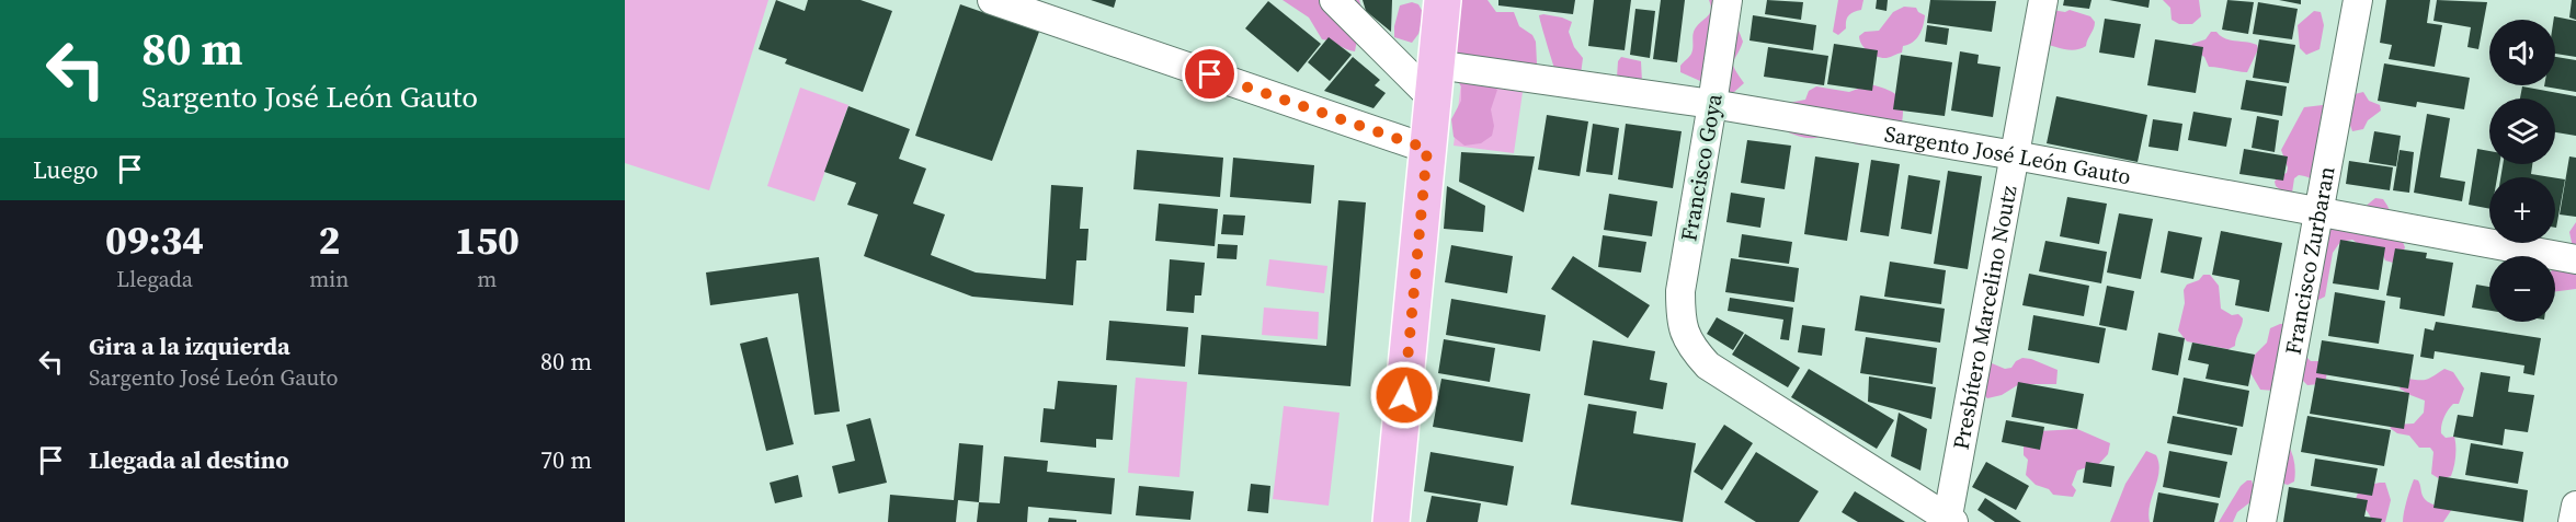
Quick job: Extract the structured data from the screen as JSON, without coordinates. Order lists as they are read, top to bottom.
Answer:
{
  "streets": {
    "street": [
      "Sargento José León Gauto",
      "Francisco Goya",
      "Francisco Zurbaran",
      "Presbítero Marcelino Noutz"
    ]
  },
  "crossings": [
    ["Sargento José León Gauto", "Francisco Goya"],
    ["Sargento José León Gauto", "Francisco Zurbaran"],
    ["Sargento José León Gauto", "Presbítero Marcelino Noutz"],
    ["Francisco Goya", "Presbítero Marcelino Noutz"]
  ],
  "page": {
    "turn": ["80 m", "Sargento José León Gauto"],
    "map_buttons": ["+", "−"],
    "then": "Luego",
    "eta": [
      "09:34",
      "Llegada",
      "2",
      "min",
      "150",
      "m"
    ],
    "list": [
      {
        "name": "Gira a la izquierda",
        "note": "Sargento José León Gauto",
        "value": "80 m"
      },
      {
        "name": "Llegada al destino",
        "value": "70 m"
      }
    ]
  }
}
